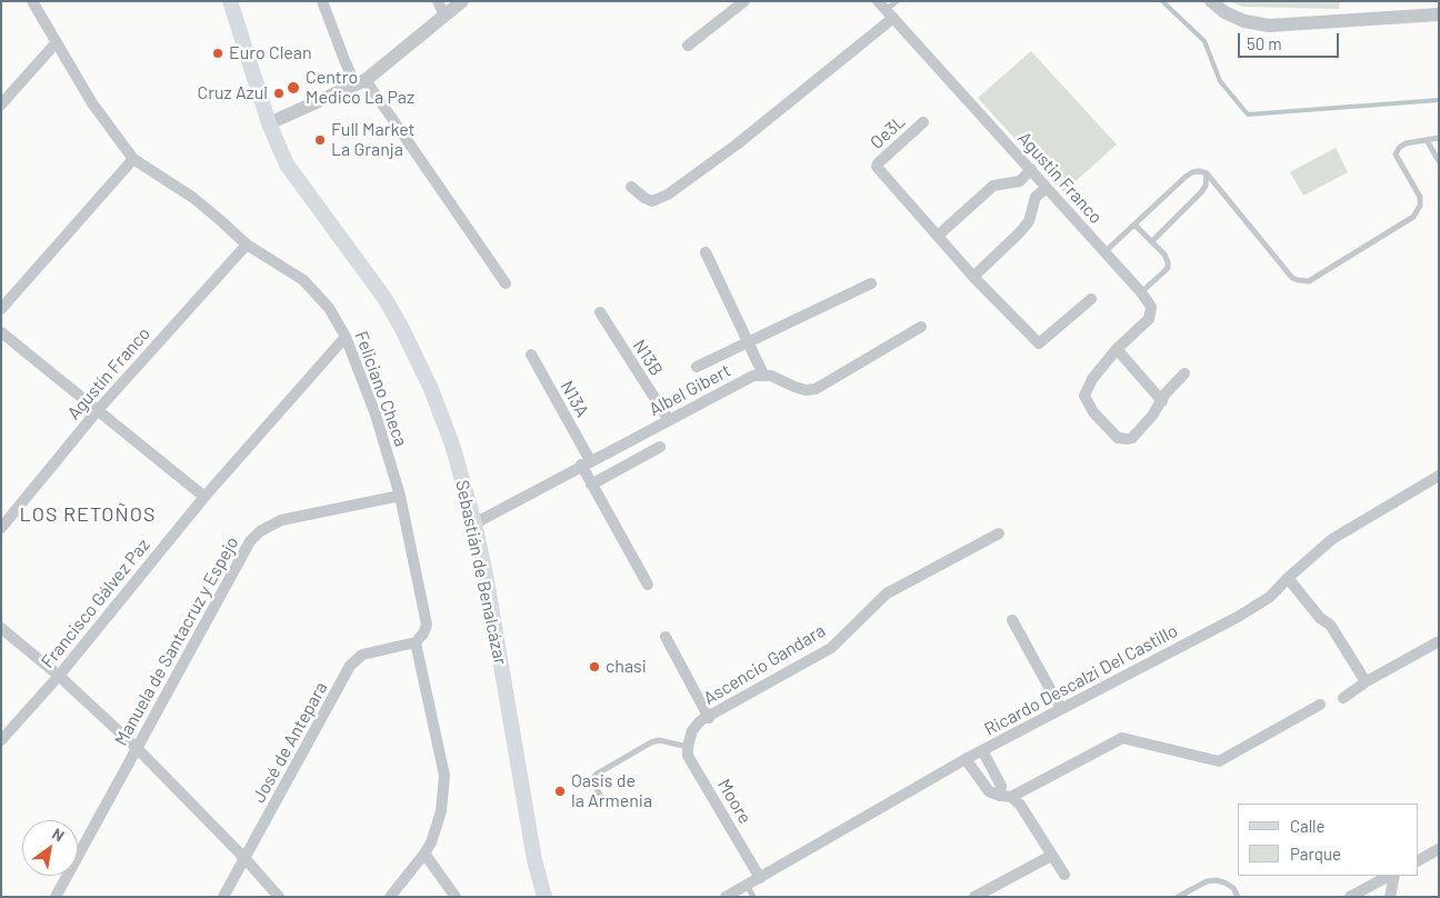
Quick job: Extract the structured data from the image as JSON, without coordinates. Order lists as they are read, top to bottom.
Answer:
{
  "streets": {
    "main road": ["Sebastián de Benalcázar"],
    "street": [
      "Oe3L",
      "Agustin Franco",
      "N13B",
      "Agustín Franco",
      "Feliciano Checa",
      "Albel Gibert",
      "N13A",
      "Francisco Gálvez Paz",
      "Manuela de Santacruz y Espejo",
      "Ascencio Gandara",
      "Ricardo Descalzi Del Castillo",
      "José de Antepara",
      "Moore"
    ]
  },
  "crossings": [
    ["N13B", "Albel Gibert"],
    ["Agustín Franco", "Feliciano Checa"],
    ["Feliciano Checa", "Francisco Gálvez Paz"],
    ["Feliciano Checa", "Manuela de Santacruz y Espejo"],
    ["Feliciano Checa", "José de Antepara"],
    ["Albel Gibert", "N13A"],
    ["Albel Gibert", "Sebastián de Benalcázar"],
    ["Ascencio Gandara", "Moore"],
    ["Ricardo Descalzi Del Castillo", "Moore"]
  ],
  "districts": ["LOS RETOÑOS"],
  "places": [
    "Euro Clean",
    "Centro Medico La Paz",
    "Cruz Azul",
    "Full Market La Granja",
    "chasi",
    "Oasis de la Armenia"
  ],
  "legend": ["Calle", "Parque"],
  "scale_bar": "50 m",
  "north": "top right"
}
